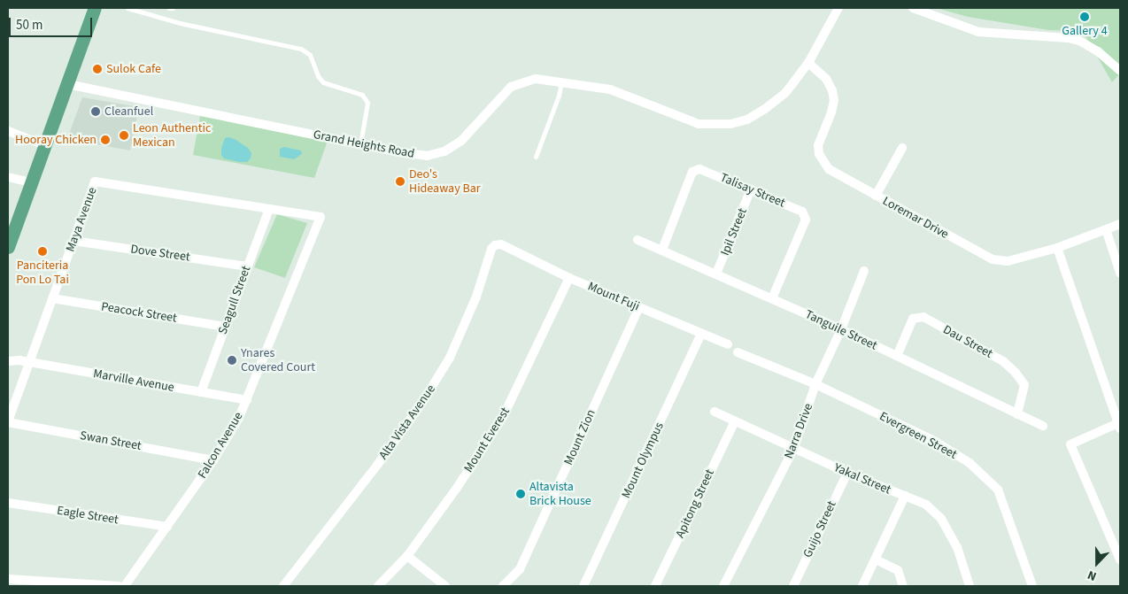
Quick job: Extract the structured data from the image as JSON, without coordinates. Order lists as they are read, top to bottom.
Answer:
{
  "streets": {
    "street": [
      "Grand Heights Road",
      "Talisay Street",
      "Loremar Drive",
      "Maya Avenue",
      "Ipil Street",
      "Dove Street",
      "Mount Fuji",
      "Seagull Street",
      "Peacock Street",
      "Tanguile Street",
      "Dau Street",
      "Marville Avenue",
      "Alta Vista Avenue",
      "Narra Drive",
      "Evergreen Street",
      "Mount Zion",
      "Mount Everest",
      "Swan Street",
      "Falcon Avenue",
      "Mount Olympus",
      "Yakal Street",
      "Apitong Street",
      "Eagle Street",
      "Guijo Street"
    ]
  },
  "crossings": [
    ["Grand Heights Road", "Loremar Drive"],
    ["Talisay Street", "Ipil Street"],
    ["Talisay Street", "Tanguile Street"],
    ["Maya Avenue", "Dove Street"],
    ["Maya Avenue", "Seagull Street"],
    ["Maya Avenue", "Peacock Street"],
    ["Maya Avenue", "Marville Avenue"],
    ["Maya Avenue", "Swan Street"],
    ["Maya Avenue", "Falcon Avenue"],
    ["Ipil Street", "Tanguile Street"],
    ["Dove Street", "Seagull Street"],
    ["Mount Fuji", "Alta Vista Avenue"],
    ["Mount Fuji", "Mount Zion"],
    ["Mount Fuji", "Mount Everest"],
    ["Mount Fuji", "Mount Olympus"],
    ["Seagull Street", "Peacock Street"],
    ["Seagull Street", "Marville Avenue"],
    ["Tanguile Street", "Dau Street"],
    ["Tanguile Street", "Narra Drive"],
    ["Marville Avenue", "Falcon Avenue"],
    ["Narra Drive", "Evergreen Street"],
    ["Narra Drive", "Yakal Street"],
    ["Swan Street", "Falcon Avenue"],
    ["Falcon Avenue", "Eagle Street"],
    ["Yakal Street", "Apitong Street"],
    ["Yakal Street", "Guijo Street"]
  ],
  "places": [
    "Gallery 4",
    "Sulok Cafe",
    "Cleanfuel",
    "Leon Authentic Mexican",
    "Hooray Chicken",
    "Deo's Hideaway Bar",
    "Panciteria Pon Lo Tai",
    "Ynares Covered Court",
    "Altavista Brick House"
  ],
  "scale_bar": "50 m",
  "north": "bottom"
}
